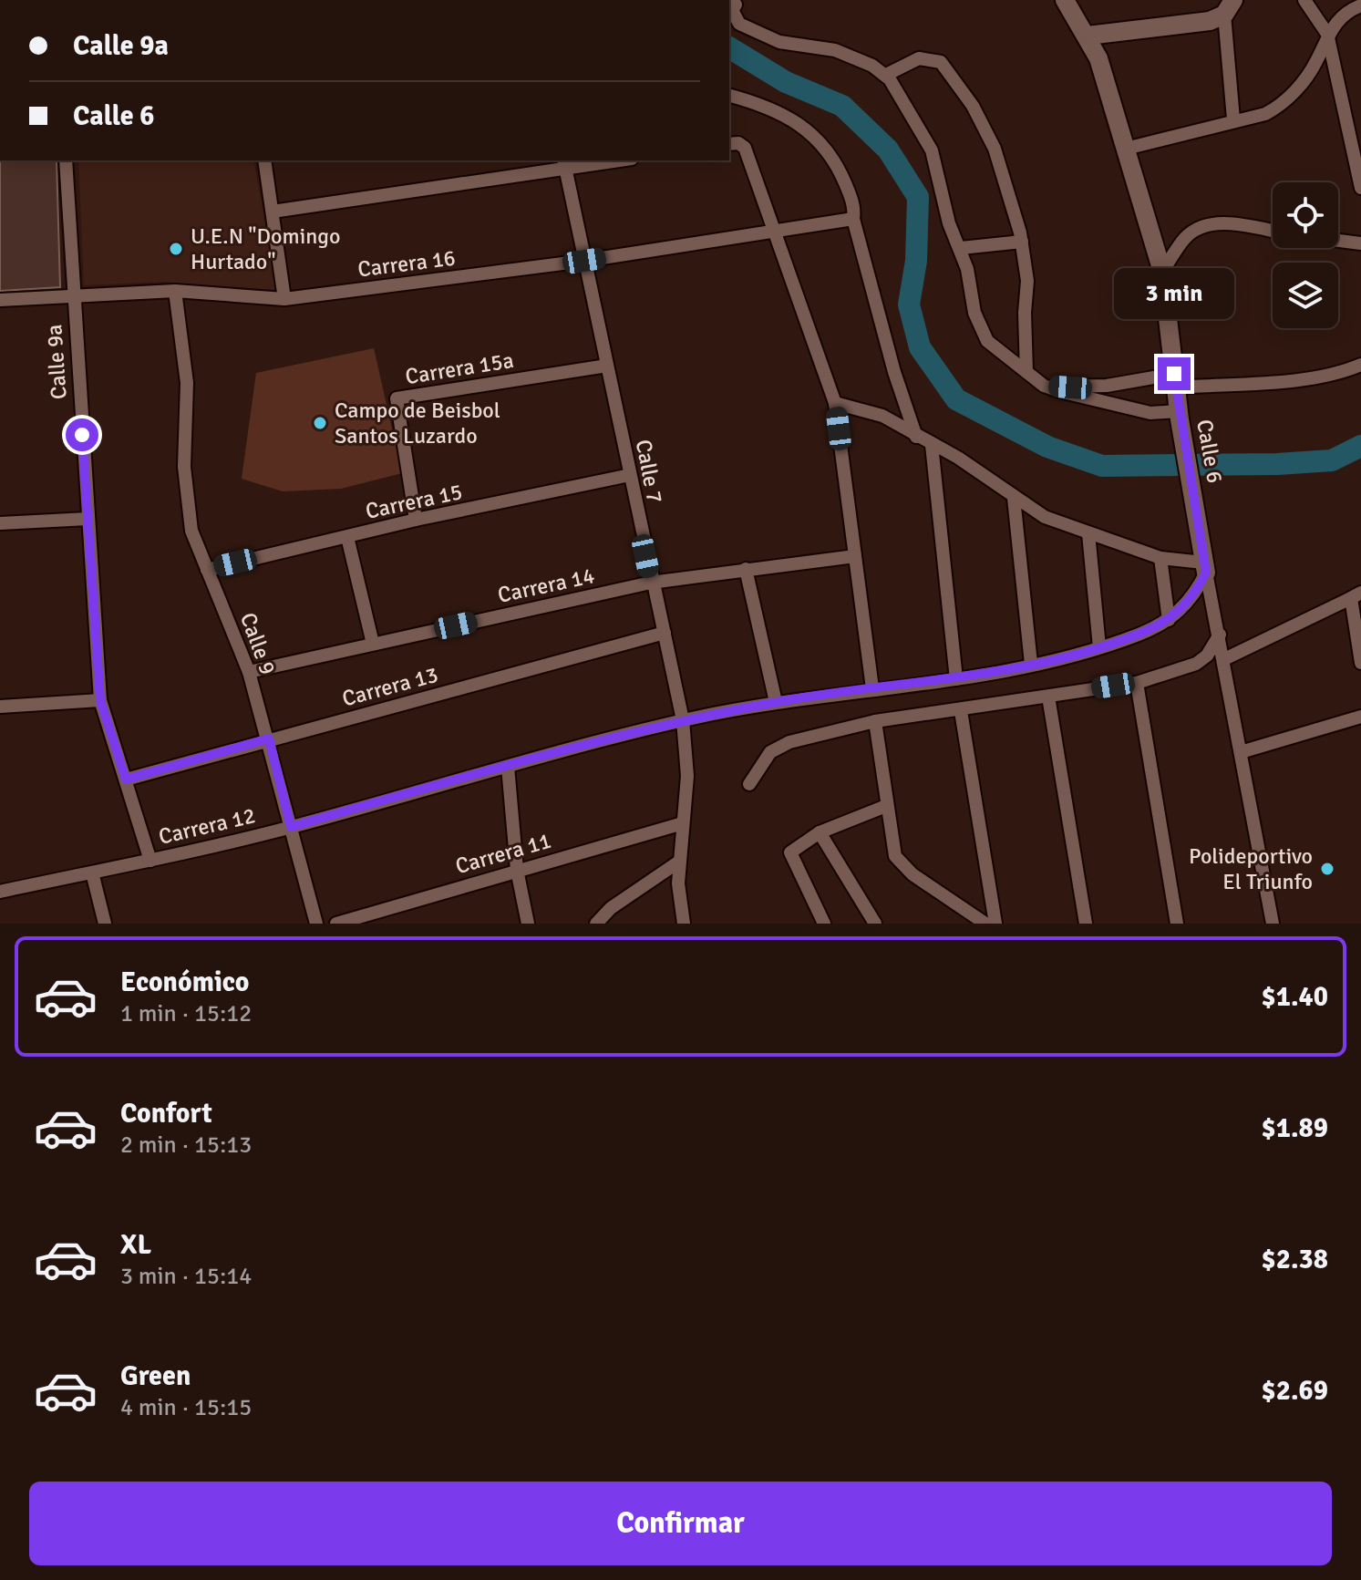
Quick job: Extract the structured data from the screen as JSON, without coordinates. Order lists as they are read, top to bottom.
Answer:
{
  "streets": {
    "street": [
      "Carrera 16",
      "Calle 9a",
      "Carrera 15a",
      "Calle 6",
      "Calle 7",
      "Carrera 15",
      "Carrera 14",
      "Calle 9",
      "Carrera 13",
      "Carrera 12",
      "Carrera 11"
    ]
  },
  "crossings": [
    ["Carrera 16", "Calle 9a"],
    ["Carrera 16", "Calle 7"],
    ["Carrera 16", "Calle 9"],
    ["Calle 9a", "Carrera 13"],
    ["Calle 9a", "Carrera 12"],
    ["Carrera 15a", "Calle 7"],
    ["Carrera 15a", "Carrera 15"],
    ["Calle 6", "Carrera 12"],
    ["Calle 7", "Carrera 15"],
    ["Calle 7", "Carrera 14"],
    ["Calle 7", "Carrera 13"],
    ["Calle 7", "Carrera 12"],
    ["Calle 7", "Carrera 11"],
    ["Carrera 15", "Calle 9"],
    ["Carrera 14", "Calle 9"],
    ["Calle 9", "Carrera 13"],
    ["Calle 9", "Carrera 12"]
  ],
  "places": ["U.E.N \"Domingo Hurtado\"", "Campo de Beisbol Santos Luzardo", "Polideportivo El Triunfo"],
  "page": {
    "banner": ["Calle 9a", "Calle 6"],
    "bubble": "3 min",
    "list": [
      {
        "name": "Económico",
        "note": "1 min · 15:12",
        "value": "$1.40"
      },
      {
        "name": "Confort",
        "note": "2 min · 15:13",
        "value": "$1.89"
      },
      {
        "name": "XL",
        "note": "3 min · 15:14",
        "value": "$2.38"
      },
      {
        "name": "Green",
        "note": "4 min · 15:15",
        "value": "$2.69"
      }
    ],
    "buttons": "Confirmar"
  }
}
